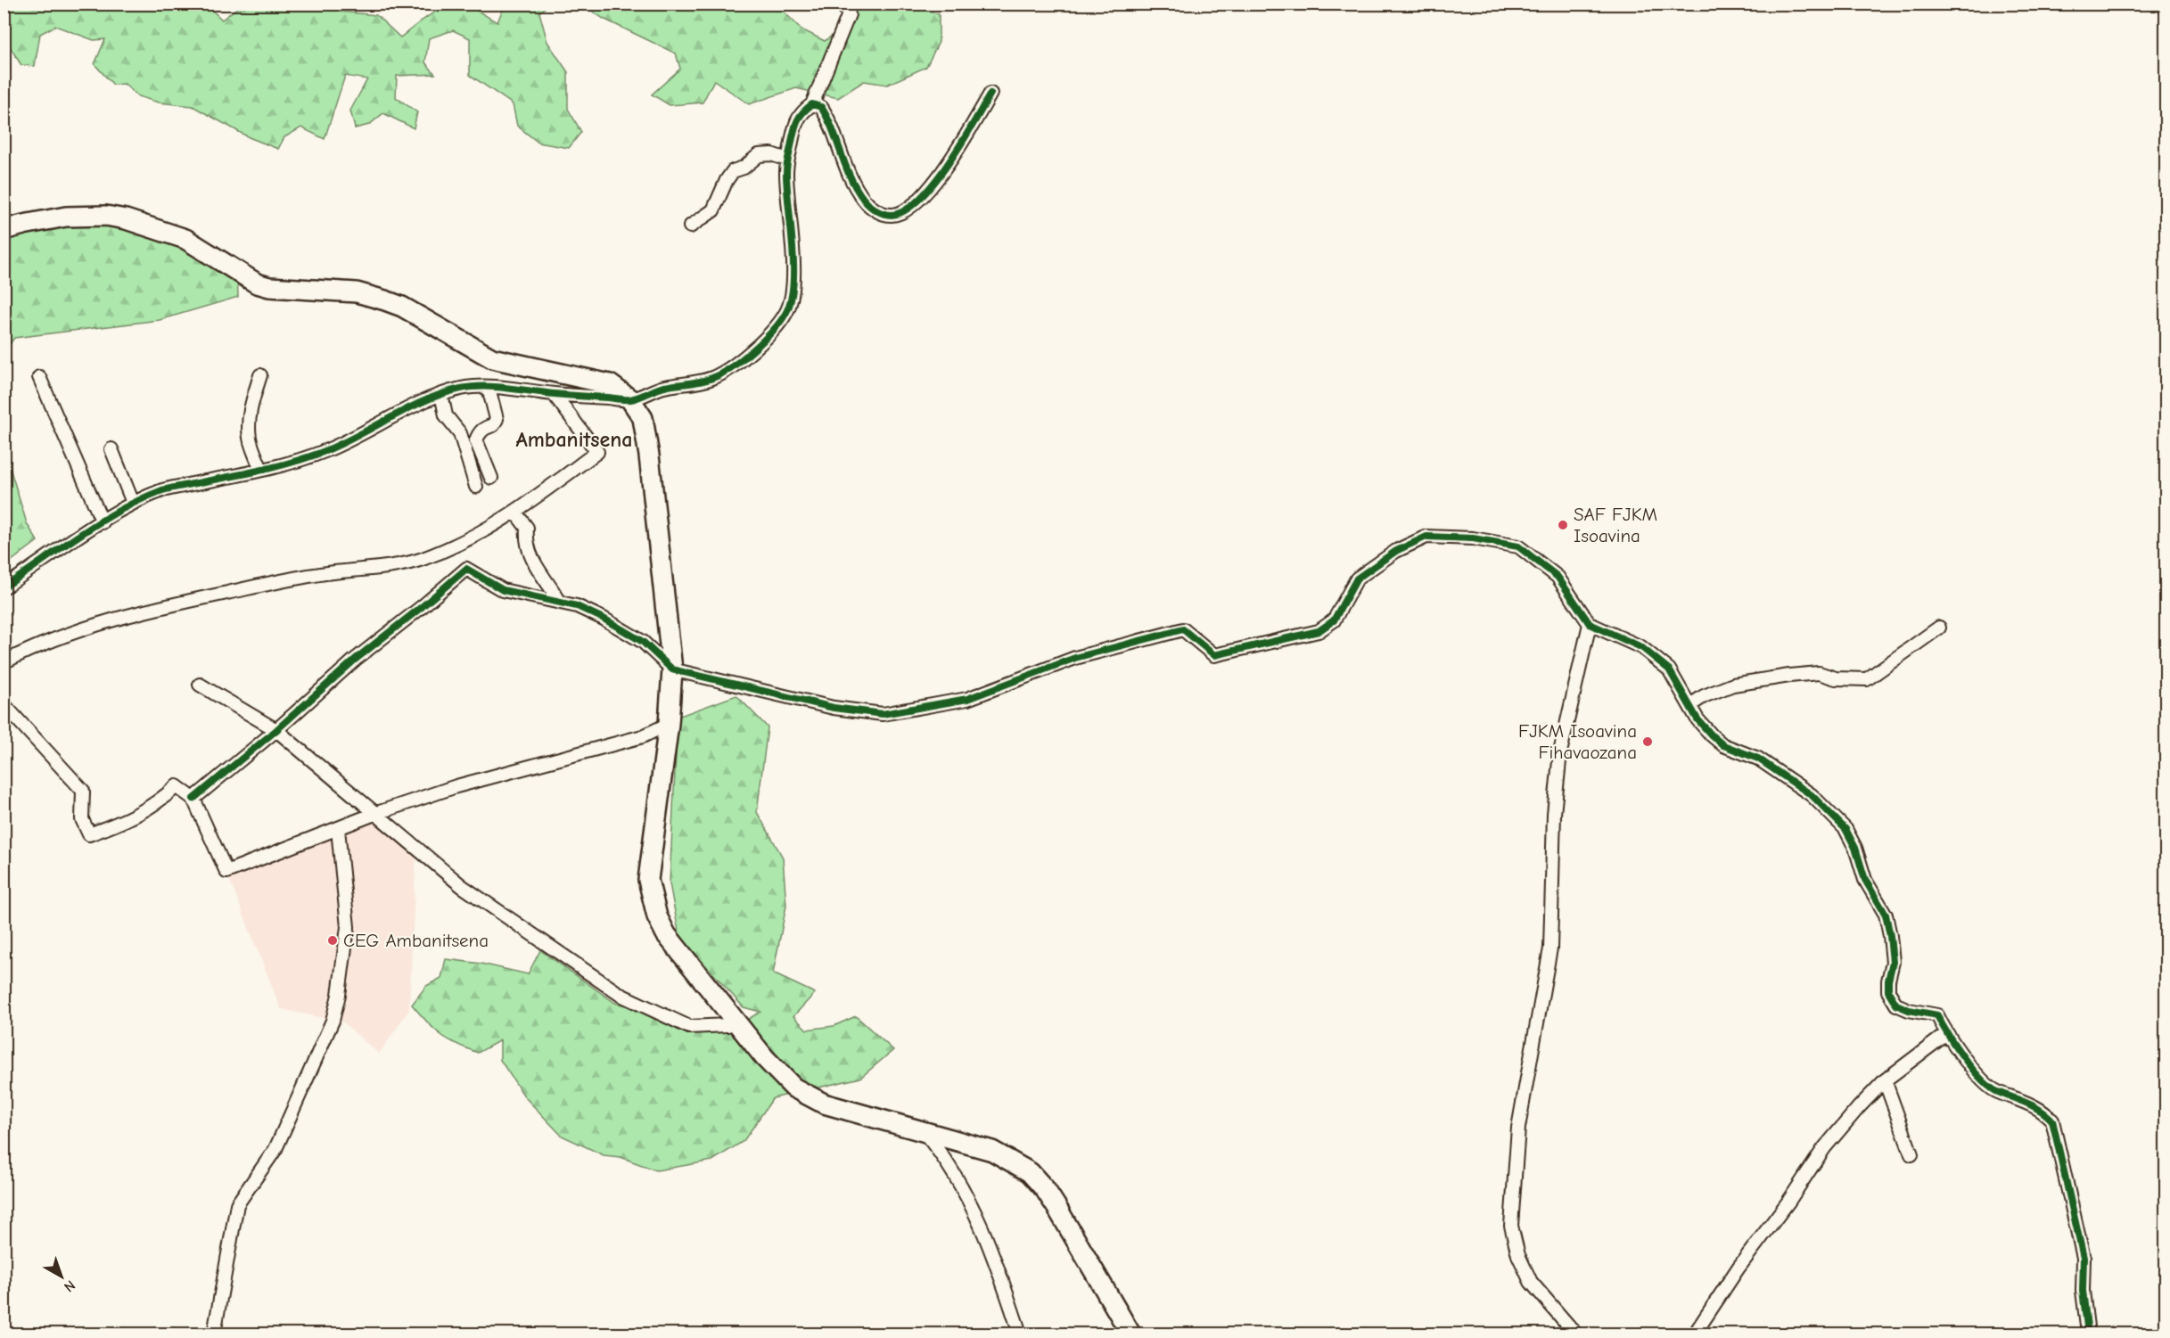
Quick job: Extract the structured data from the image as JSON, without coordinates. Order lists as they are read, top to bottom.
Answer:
{
  "districts": ["Ambanitsena"],
  "places": ["SAF FJKM Isoavina", "FJKM Isoavina Fihavaozana", "CEG Ambanitsena"],
  "north": "bottom right"
}
